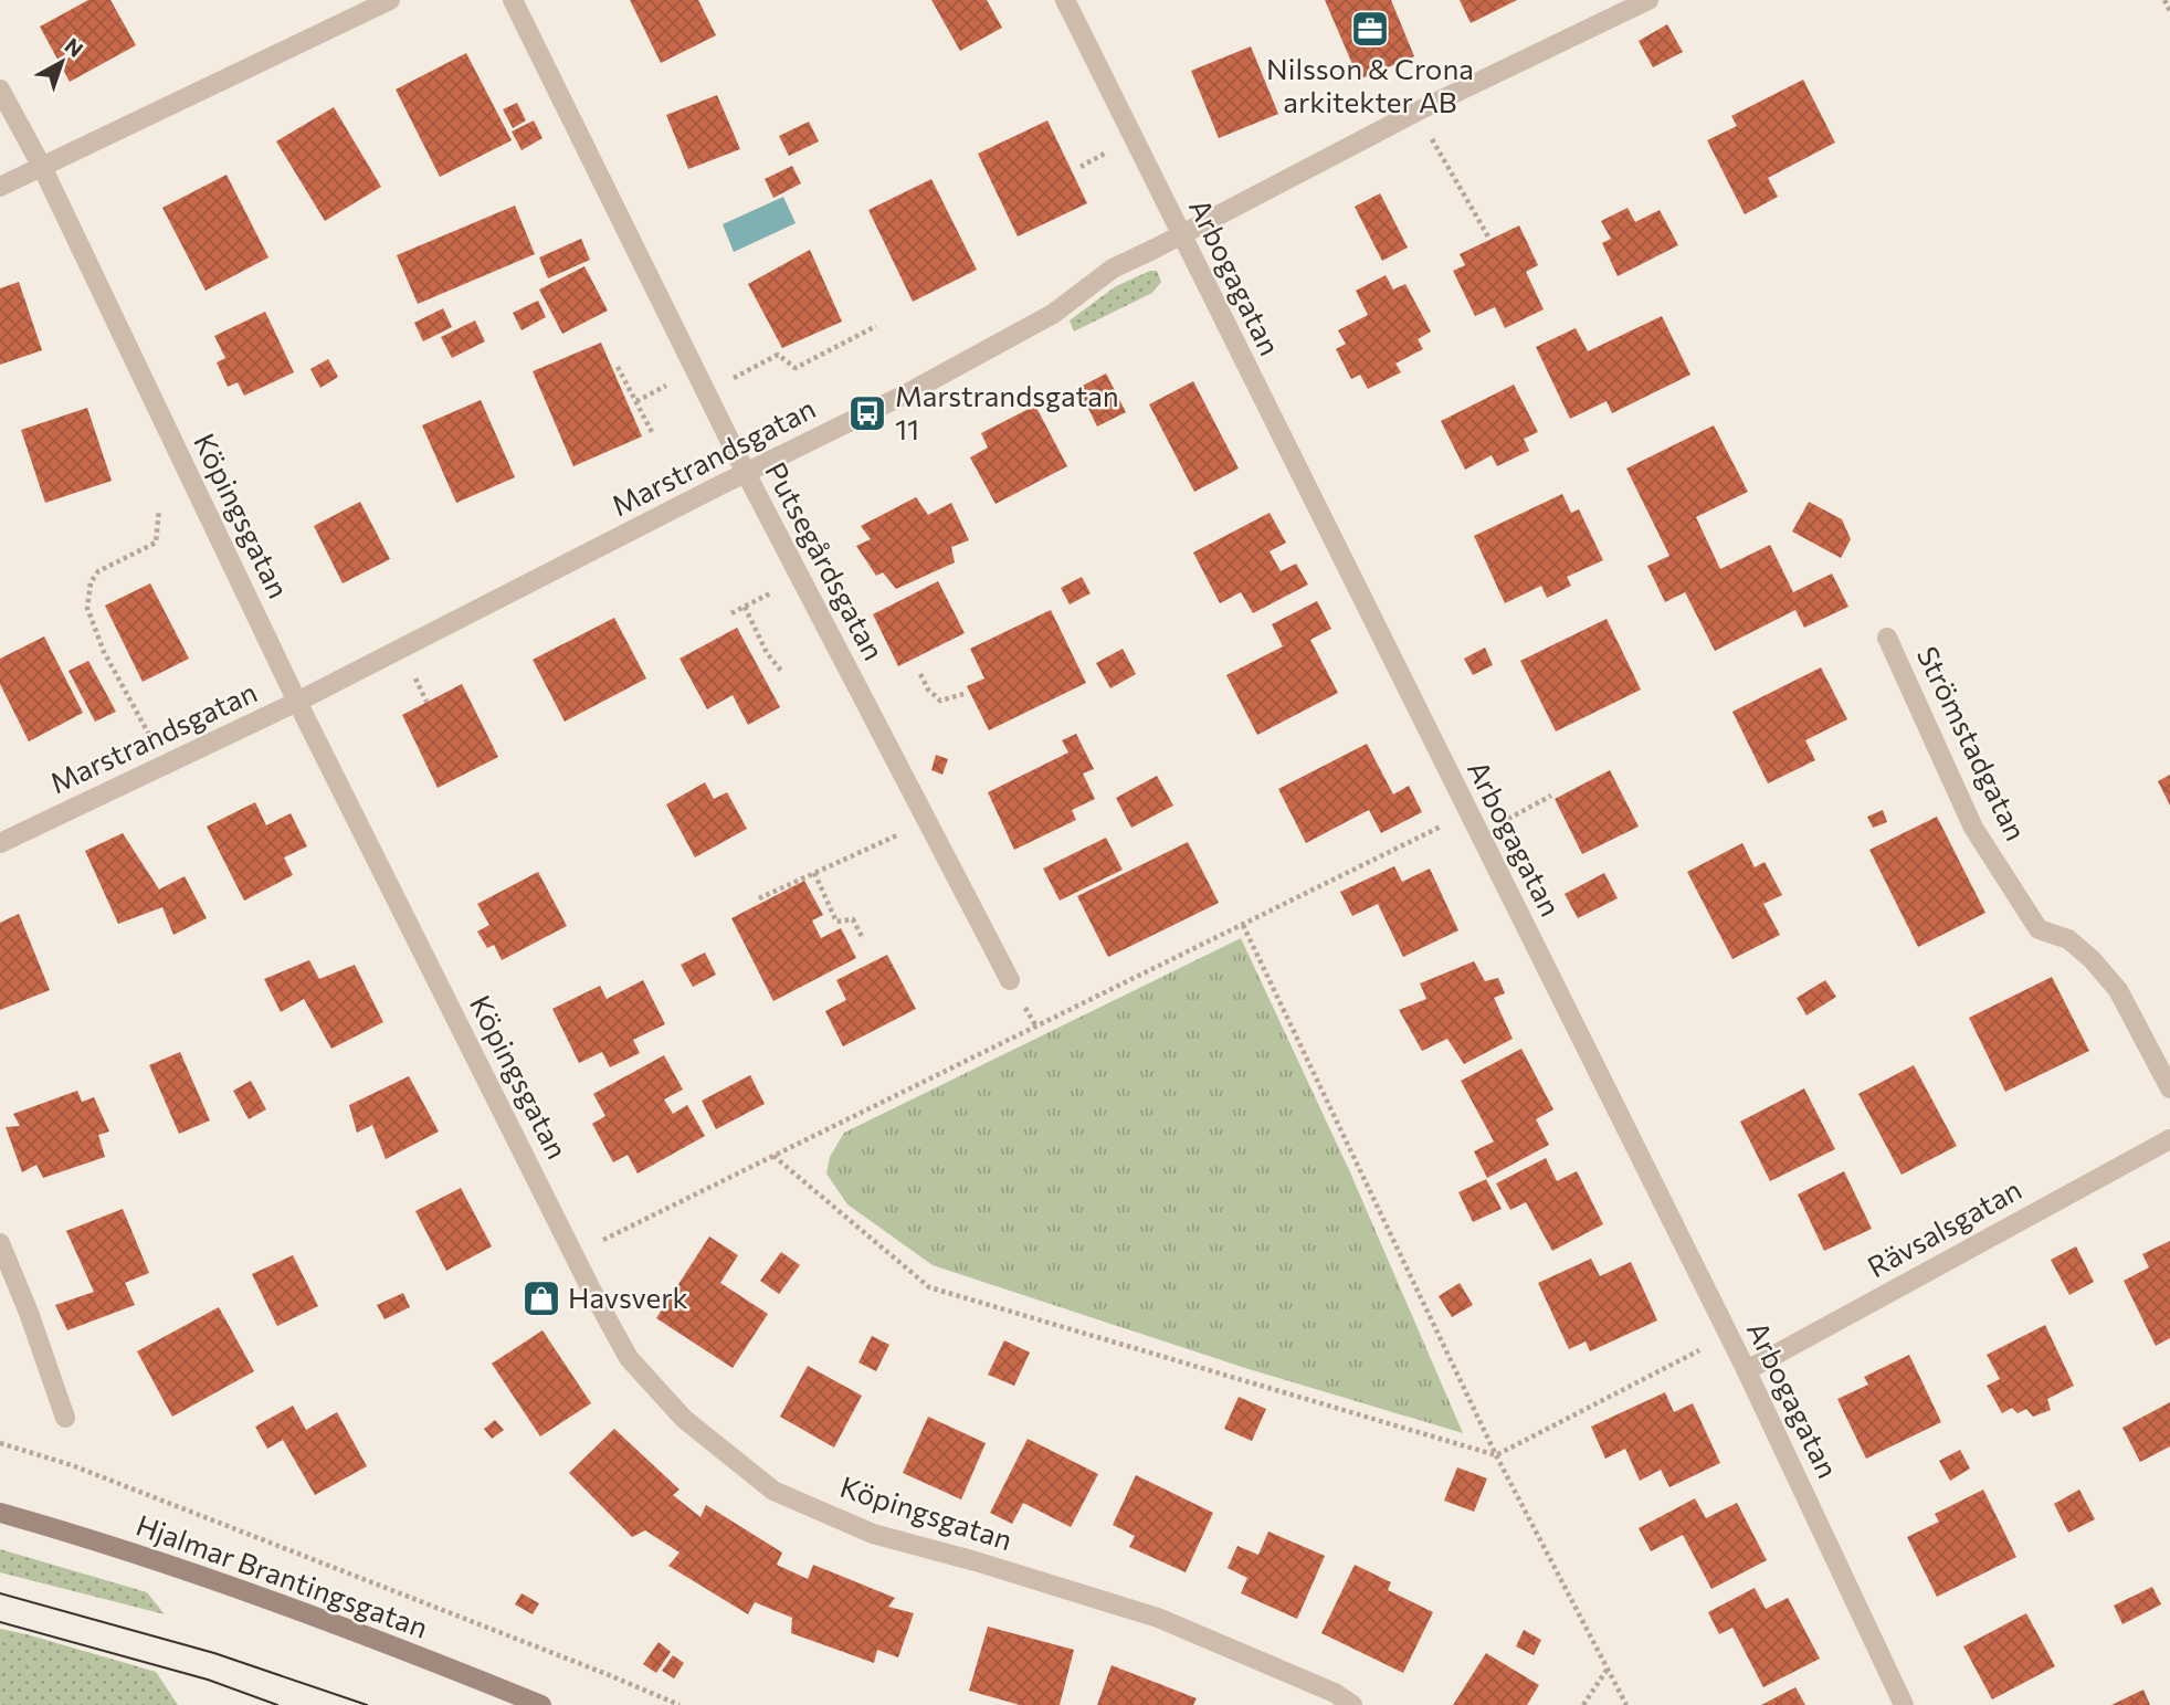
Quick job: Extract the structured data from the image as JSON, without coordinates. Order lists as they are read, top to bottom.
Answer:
{
  "streets": {
    "main road": ["Hjalmar Brantingsgatan"],
    "street": [
      "Arbogagatan",
      "Marstrandsgatan",
      "Köpingsgatan",
      "Putsegårdsgatan",
      "Strömstadgatan",
      "Rävsalsgatan"
    ]
  },
  "crossings": [
    ["Arbogagatan", "Marstrandsgatan"],
    ["Arbogagatan", "Rävsalsgatan"],
    ["Marstrandsgatan", "Köpingsgatan"],
    ["Marstrandsgatan", "Putsegårdsgatan"]
  ],
  "places": {
    "office": ["Nilsson & Crona arkitekter AB"],
    "bus stop": ["Marstrandsgatan 11"],
    "shop": ["Havsverk"]
  },
  "north": "top right"
}
